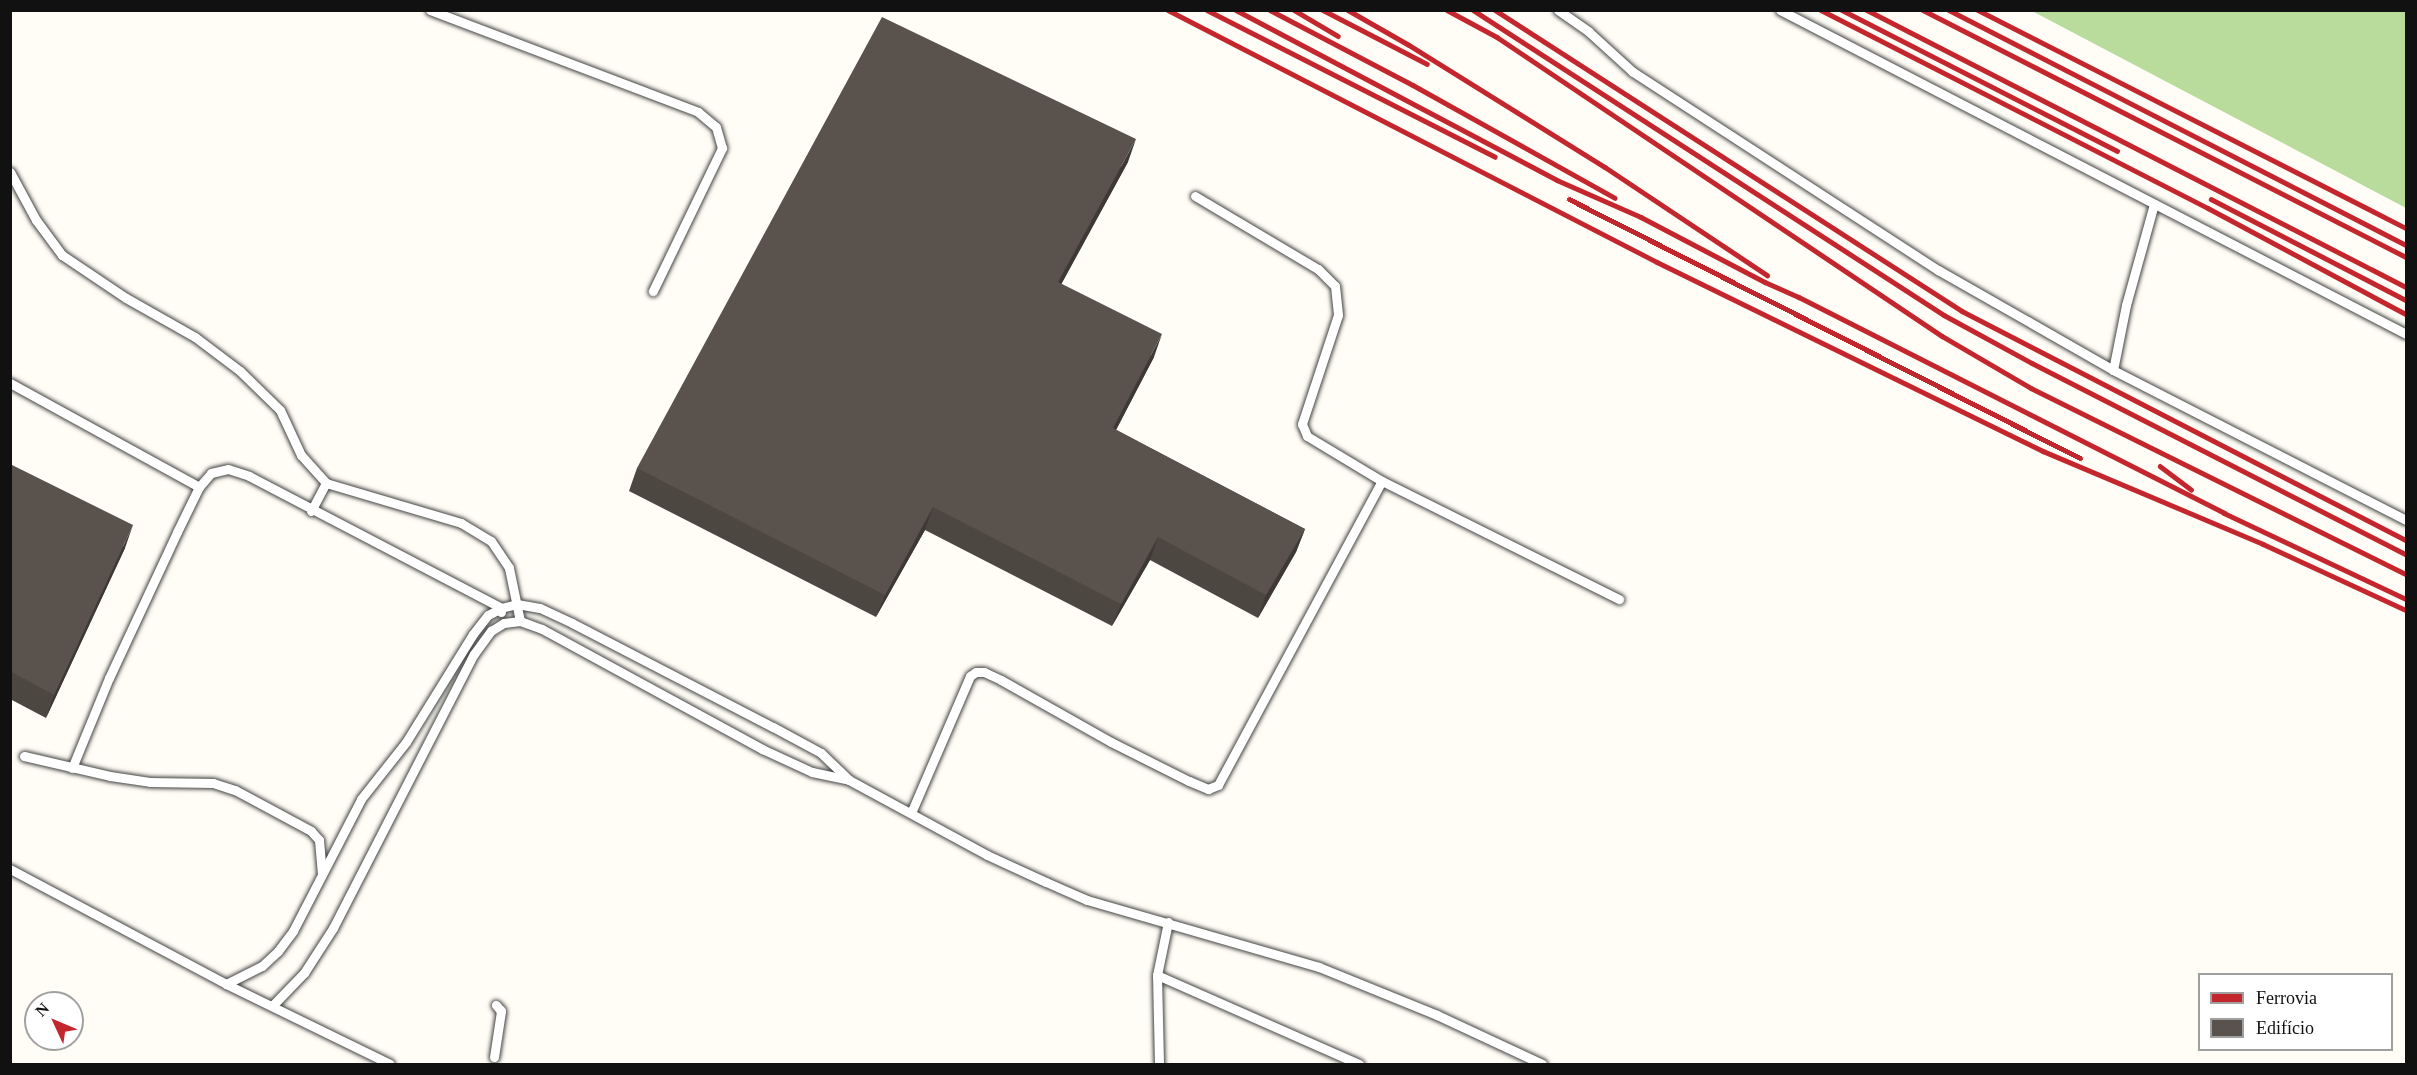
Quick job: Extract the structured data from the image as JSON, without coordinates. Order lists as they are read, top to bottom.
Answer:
{
  "legend": ["Ferrovia", "Edifício"],
  "north": "top left"
}
